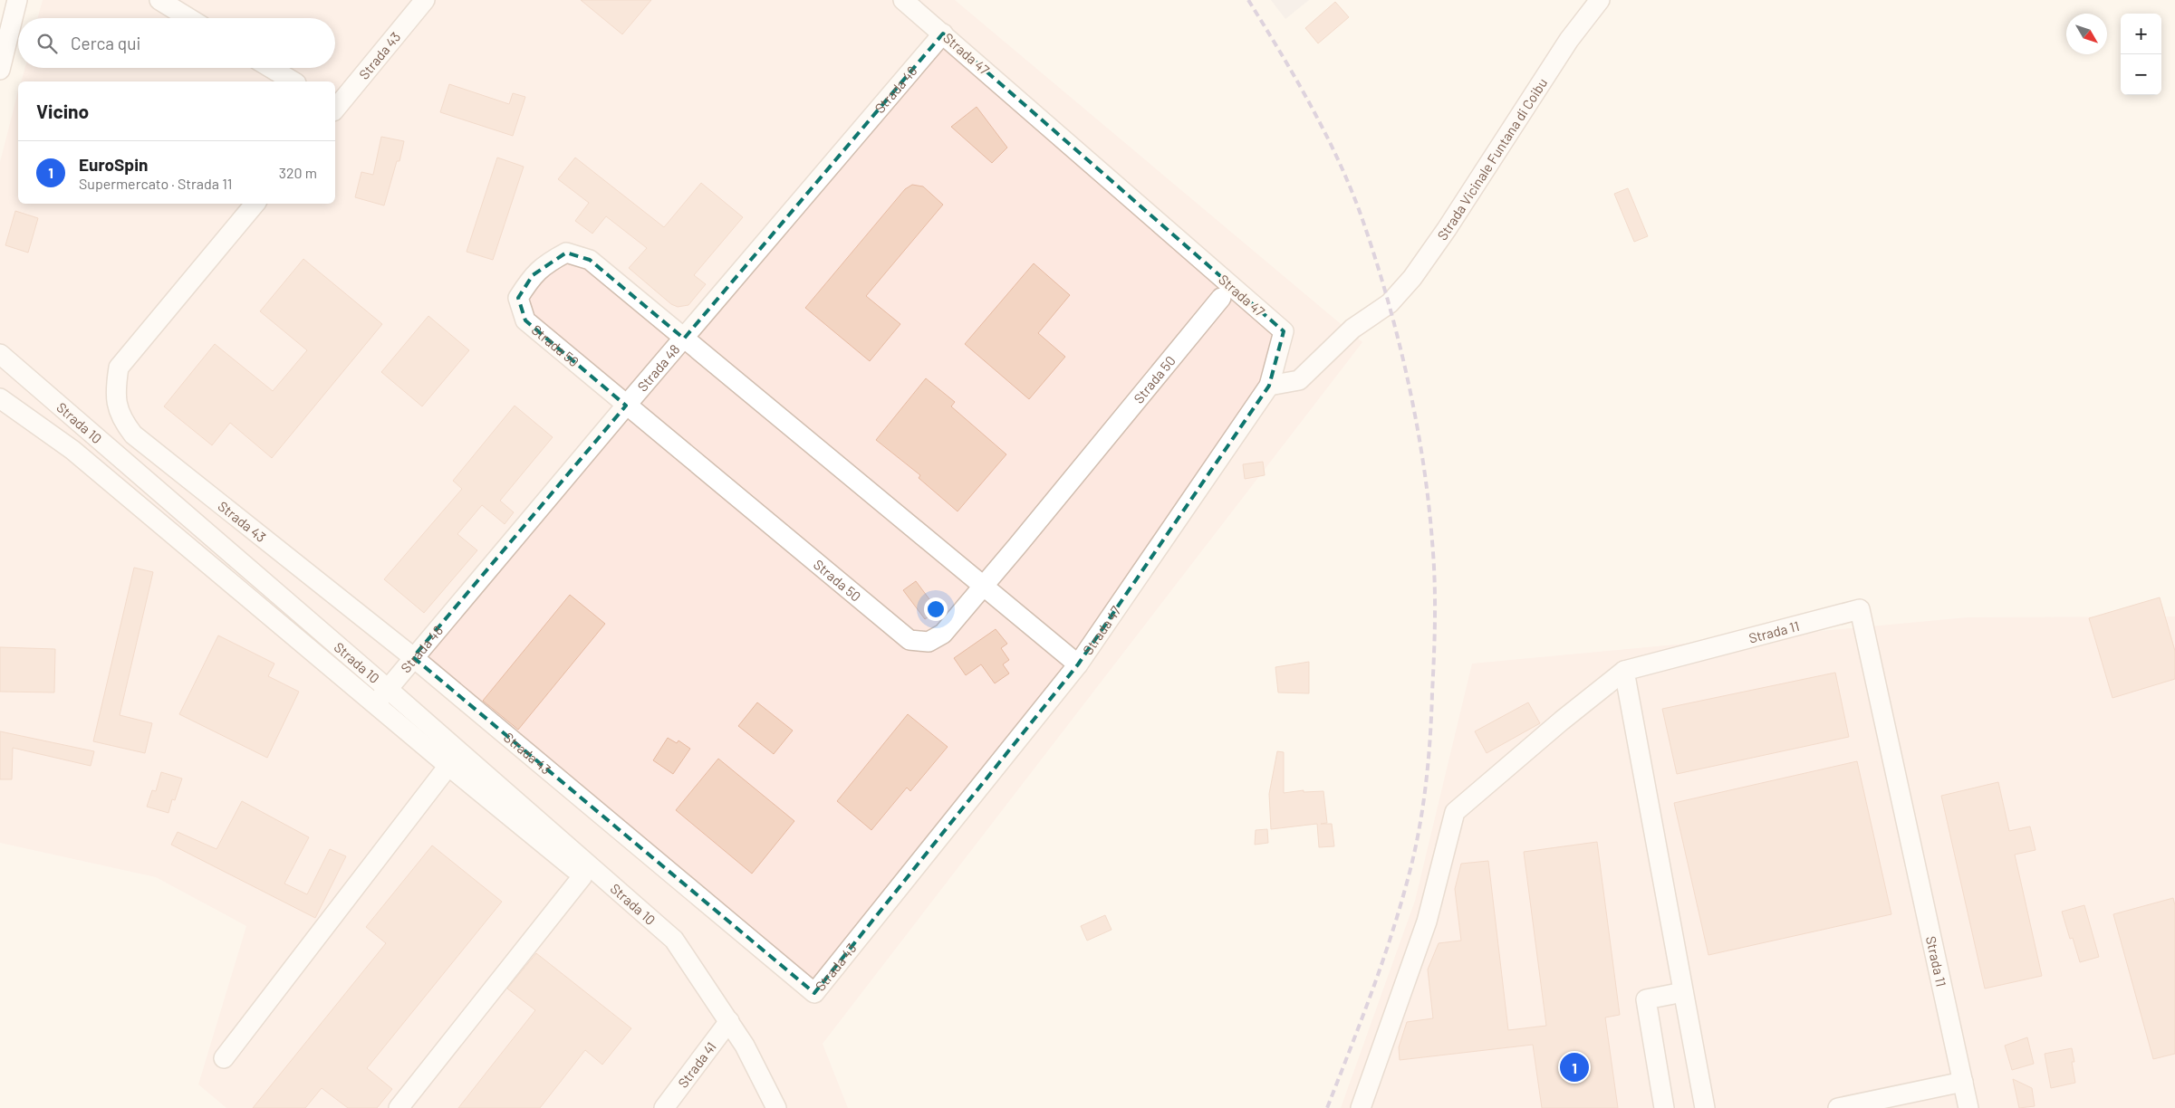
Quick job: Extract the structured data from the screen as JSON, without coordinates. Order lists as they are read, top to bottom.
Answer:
{
  "streets": {
    "street": [
      "Strada 47",
      "Strada 43",
      "Strada 48",
      "Strada Vicinale Funtana di Coibu",
      "Strada 50",
      "Strada 10",
      "Strada 11",
      "Strada 41"
    ]
  },
  "crossings": [
    ["Strada 47", "Strada 43"],
    ["Strada 47", "Strada 48"],
    ["Strada 47", "Strada Vicinale Funtana di Coibu"],
    ["Strada 47", "Strada 50"],
    ["Strada 43", "Strada 48"],
    ["Strada 43", "Strada 50"],
    ["Strada 48", "Strada 50"],
    ["Strada 48", "Strada 10"],
    ["Strada 10", "Strada 41"]
  ],
  "north": "bottom right",
  "page": {
    "map_buttons": ["+", "−"],
    "search": "Cerca qui",
    "heading": "Vicino",
    "list": [
      {
        "mark": "1",
        "name": "EuroSpin",
        "note": "Supermercato · Strada 11",
        "value": "320 m"
      }
    ],
    "pins": "1"
  }
}
